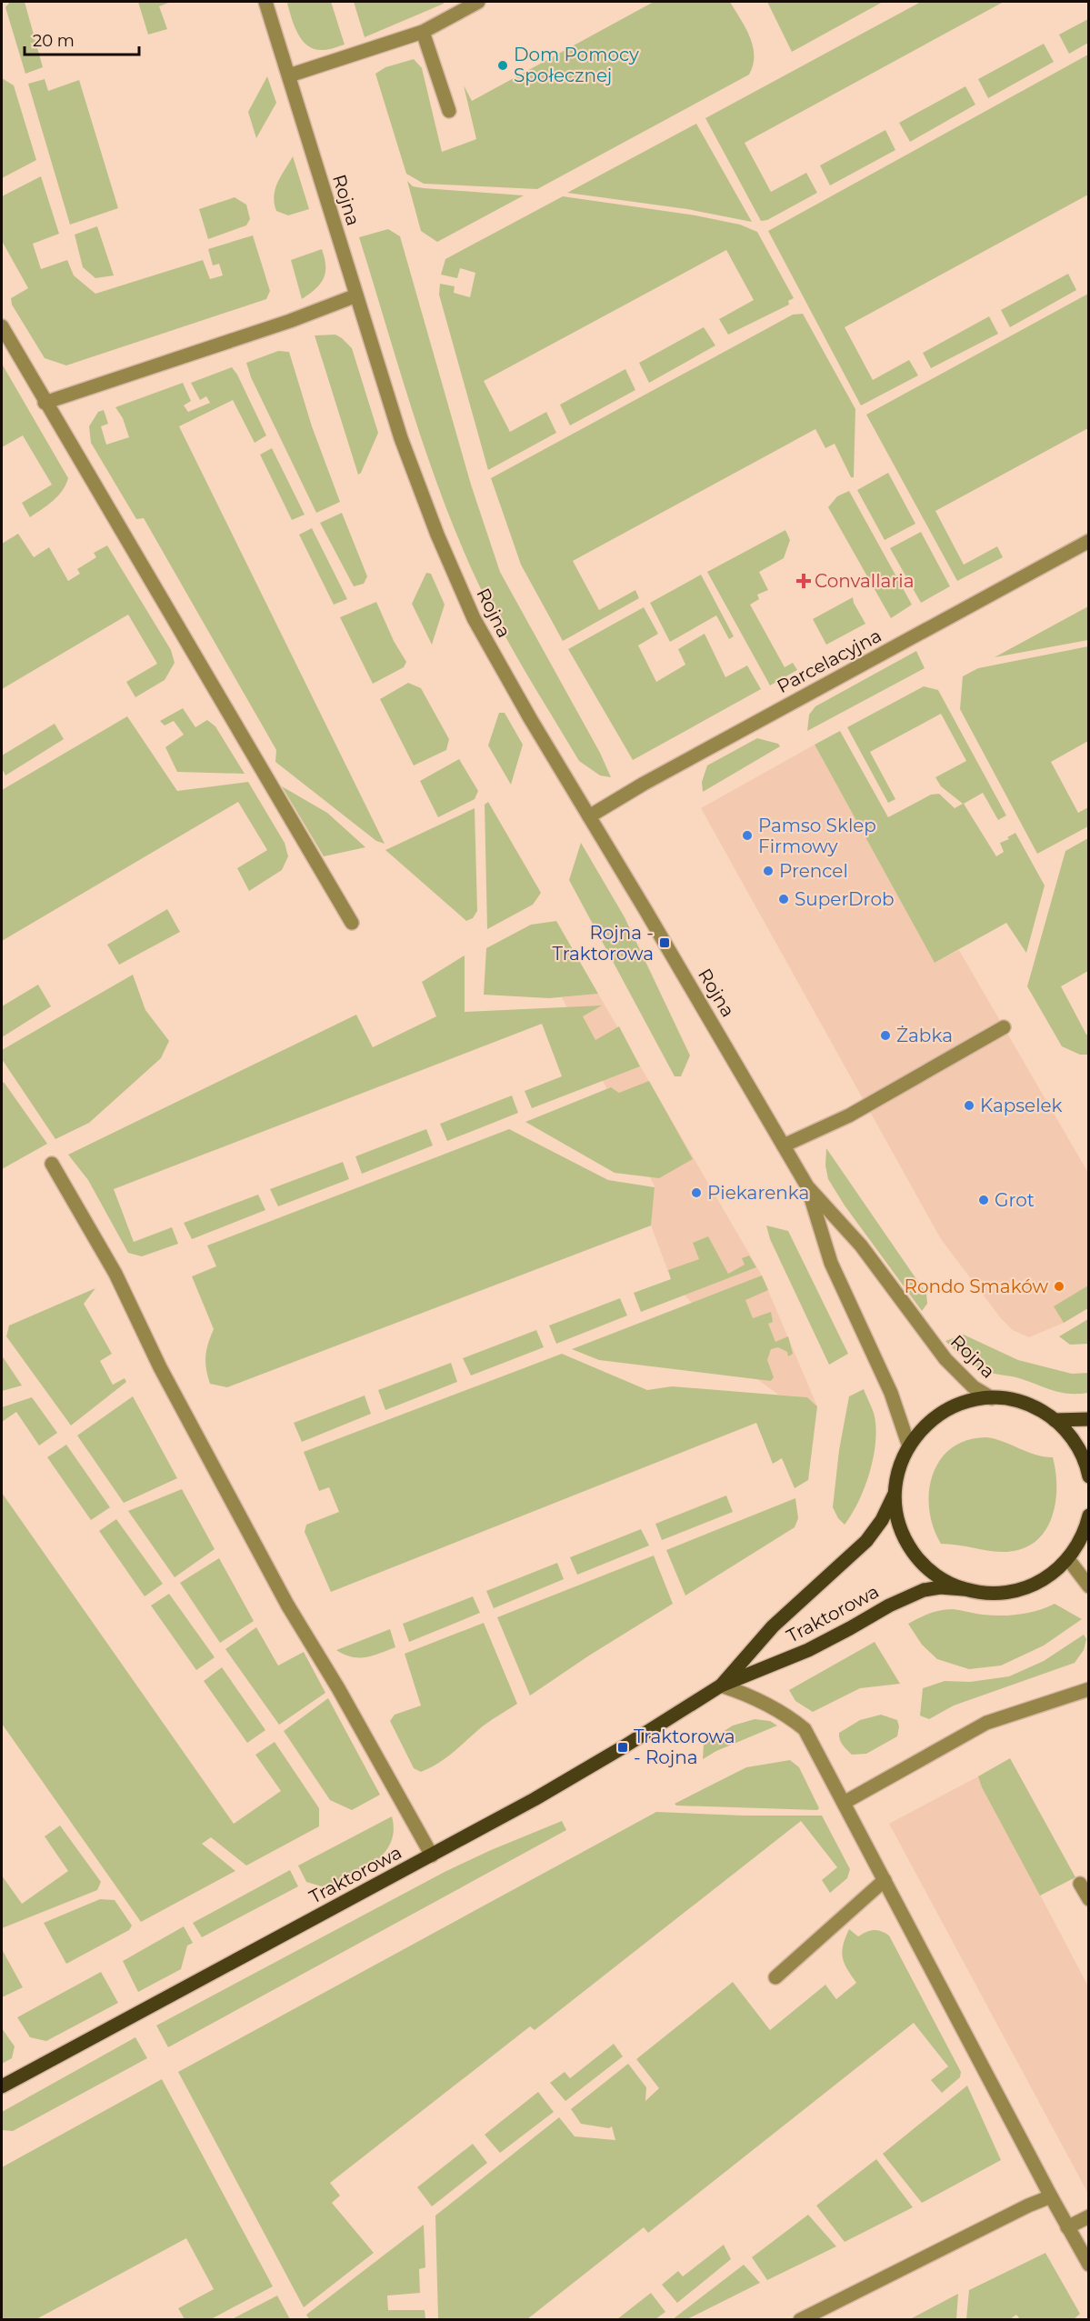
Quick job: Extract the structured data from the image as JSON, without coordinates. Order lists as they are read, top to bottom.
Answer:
{
  "streets": {
    "main road": ["Traktorowa"],
    "street": ["Rojna", "Parcelacyjna"]
  },
  "crossings": [
    ["Rojna", "Parcelacyjna"]
  ],
  "places": {
    "other": [
      "Dom Pomocy Społecznej",
      "Pamso Sklep Firmowy",
      "Prencel",
      "SuperDrob",
      "Żabka",
      "Kapselek",
      "Piekarenka",
      "Grot",
      "Rondo Smaków"
    ],
    "health": ["Convallaria"],
    "transit": ["Rojna - Traktorowa", "Traktorowa - Rojna"]
  },
  "scale_bar": "20 m"
}
